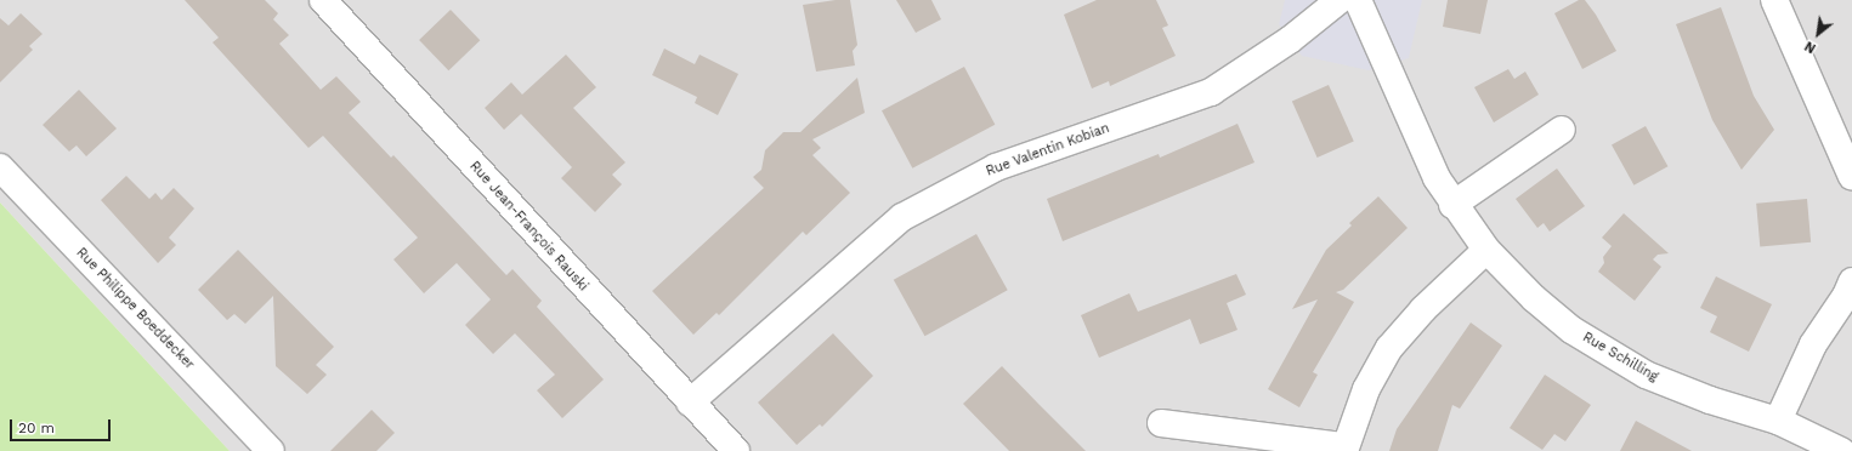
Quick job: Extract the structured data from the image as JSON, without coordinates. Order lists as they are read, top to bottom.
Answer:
{
  "streets": {
    "street": [
      "Rue Valentin Kobian",
      "Rue Jean-François Rauski",
      "Rue Philippe Boeddecker",
      "Rue Schilling"
    ]
  },
  "crossings": [
    ["Rue Valentin Kobian", "Rue Jean-François Rauski"]
  ],
  "scale_bar": "20 m",
  "north": "bottom left"
}
